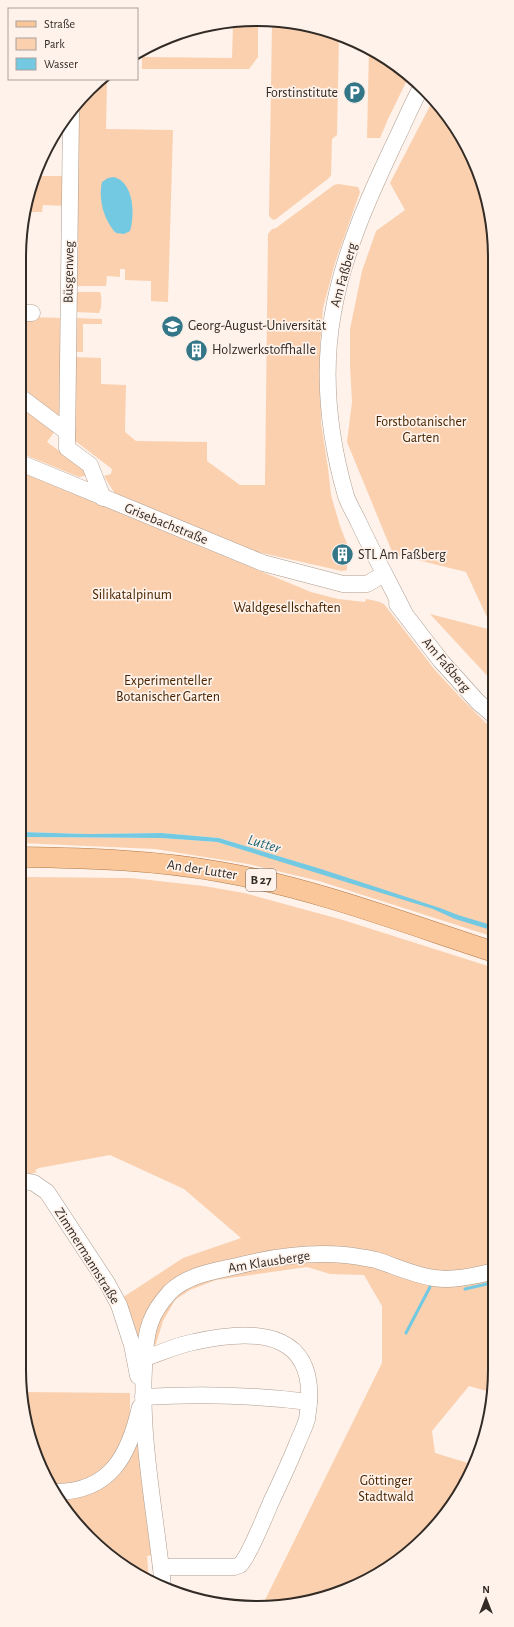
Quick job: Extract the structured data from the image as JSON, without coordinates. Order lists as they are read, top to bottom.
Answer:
{
  "streets": {
    "main road": ["An der Lutter", "B 27"],
    "street": [
      "Büsgenweg",
      "Am Faßberg",
      "Grisebachstraße",
      "Zimmermannstraße",
      "Am Klausberge"
    ]
  },
  "crossings": [
    ["Büsgenweg", "Grisebachstraße"],
    ["Am Faßberg", "Grisebachstraße"],
    ["Zimmermannstraße", "Am Klausberge"]
  ],
  "water": ["Lutter"],
  "parks": [
    "Forstbotanischer Garten",
    "Silikatalpinum",
    "Waldgesellschaften",
    "Experimenteller Botanischer Garten",
    "Göttinger Stadtwald"
  ],
  "places": {
    "parking": ["Forstinstitute"],
    "school or university": ["Georg-August-Universität"],
    "building": ["Holzwerkstoffhalle", "STL Am Faßberg"]
  },
  "legend": ["Straße", "Park", "Wasser"],
  "north": "top"
}
